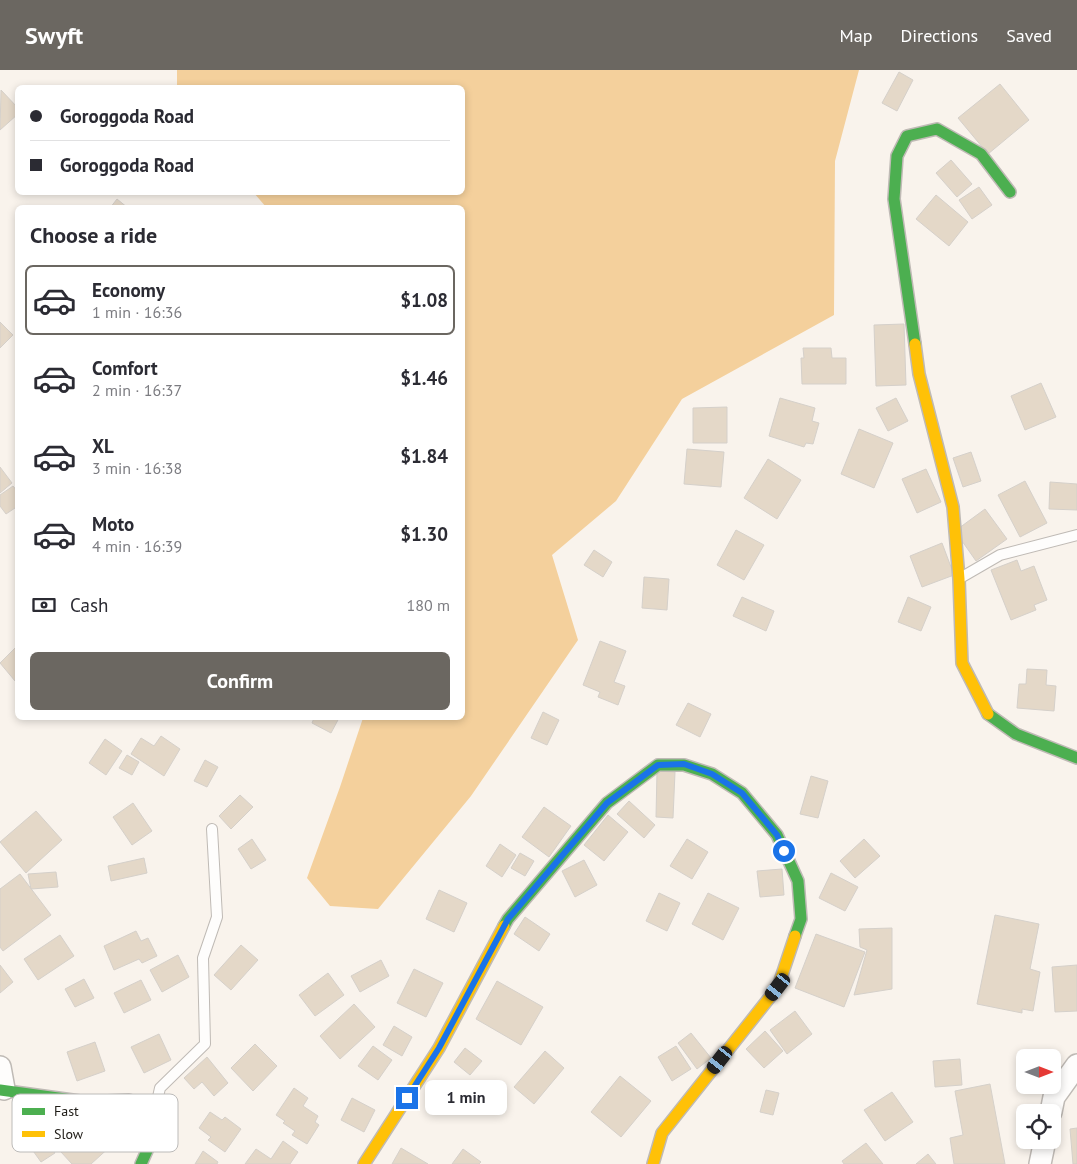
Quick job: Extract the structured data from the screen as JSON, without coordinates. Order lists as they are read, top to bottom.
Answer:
{
  "legend": ["Fast", "Slow"],
  "north": "right",
  "page": {
    "header": "Swyft",
    "nav": ["Map", "Directions", "Saved"],
    "banner": ["Goroggoda Road", "Goroggoda Road"],
    "heading": "Choose a ride",
    "list": [
      {
        "name": "Economy",
        "note": "1 min · 16:36",
        "value": "$1.08"
      },
      {
        "name": "Comfort",
        "note": "2 min · 16:37",
        "value": "$1.46"
      },
      {
        "name": "XL",
        "note": "3 min · 16:38",
        "value": "$1.84"
      },
      {
        "name": "Moto",
        "note": "4 min · 16:39",
        "value": "$1.30"
      }
    ],
    "pay": ["Cash", "180 m"],
    "buttons": "Confirm",
    "bubble": "1 min"
  }
}
